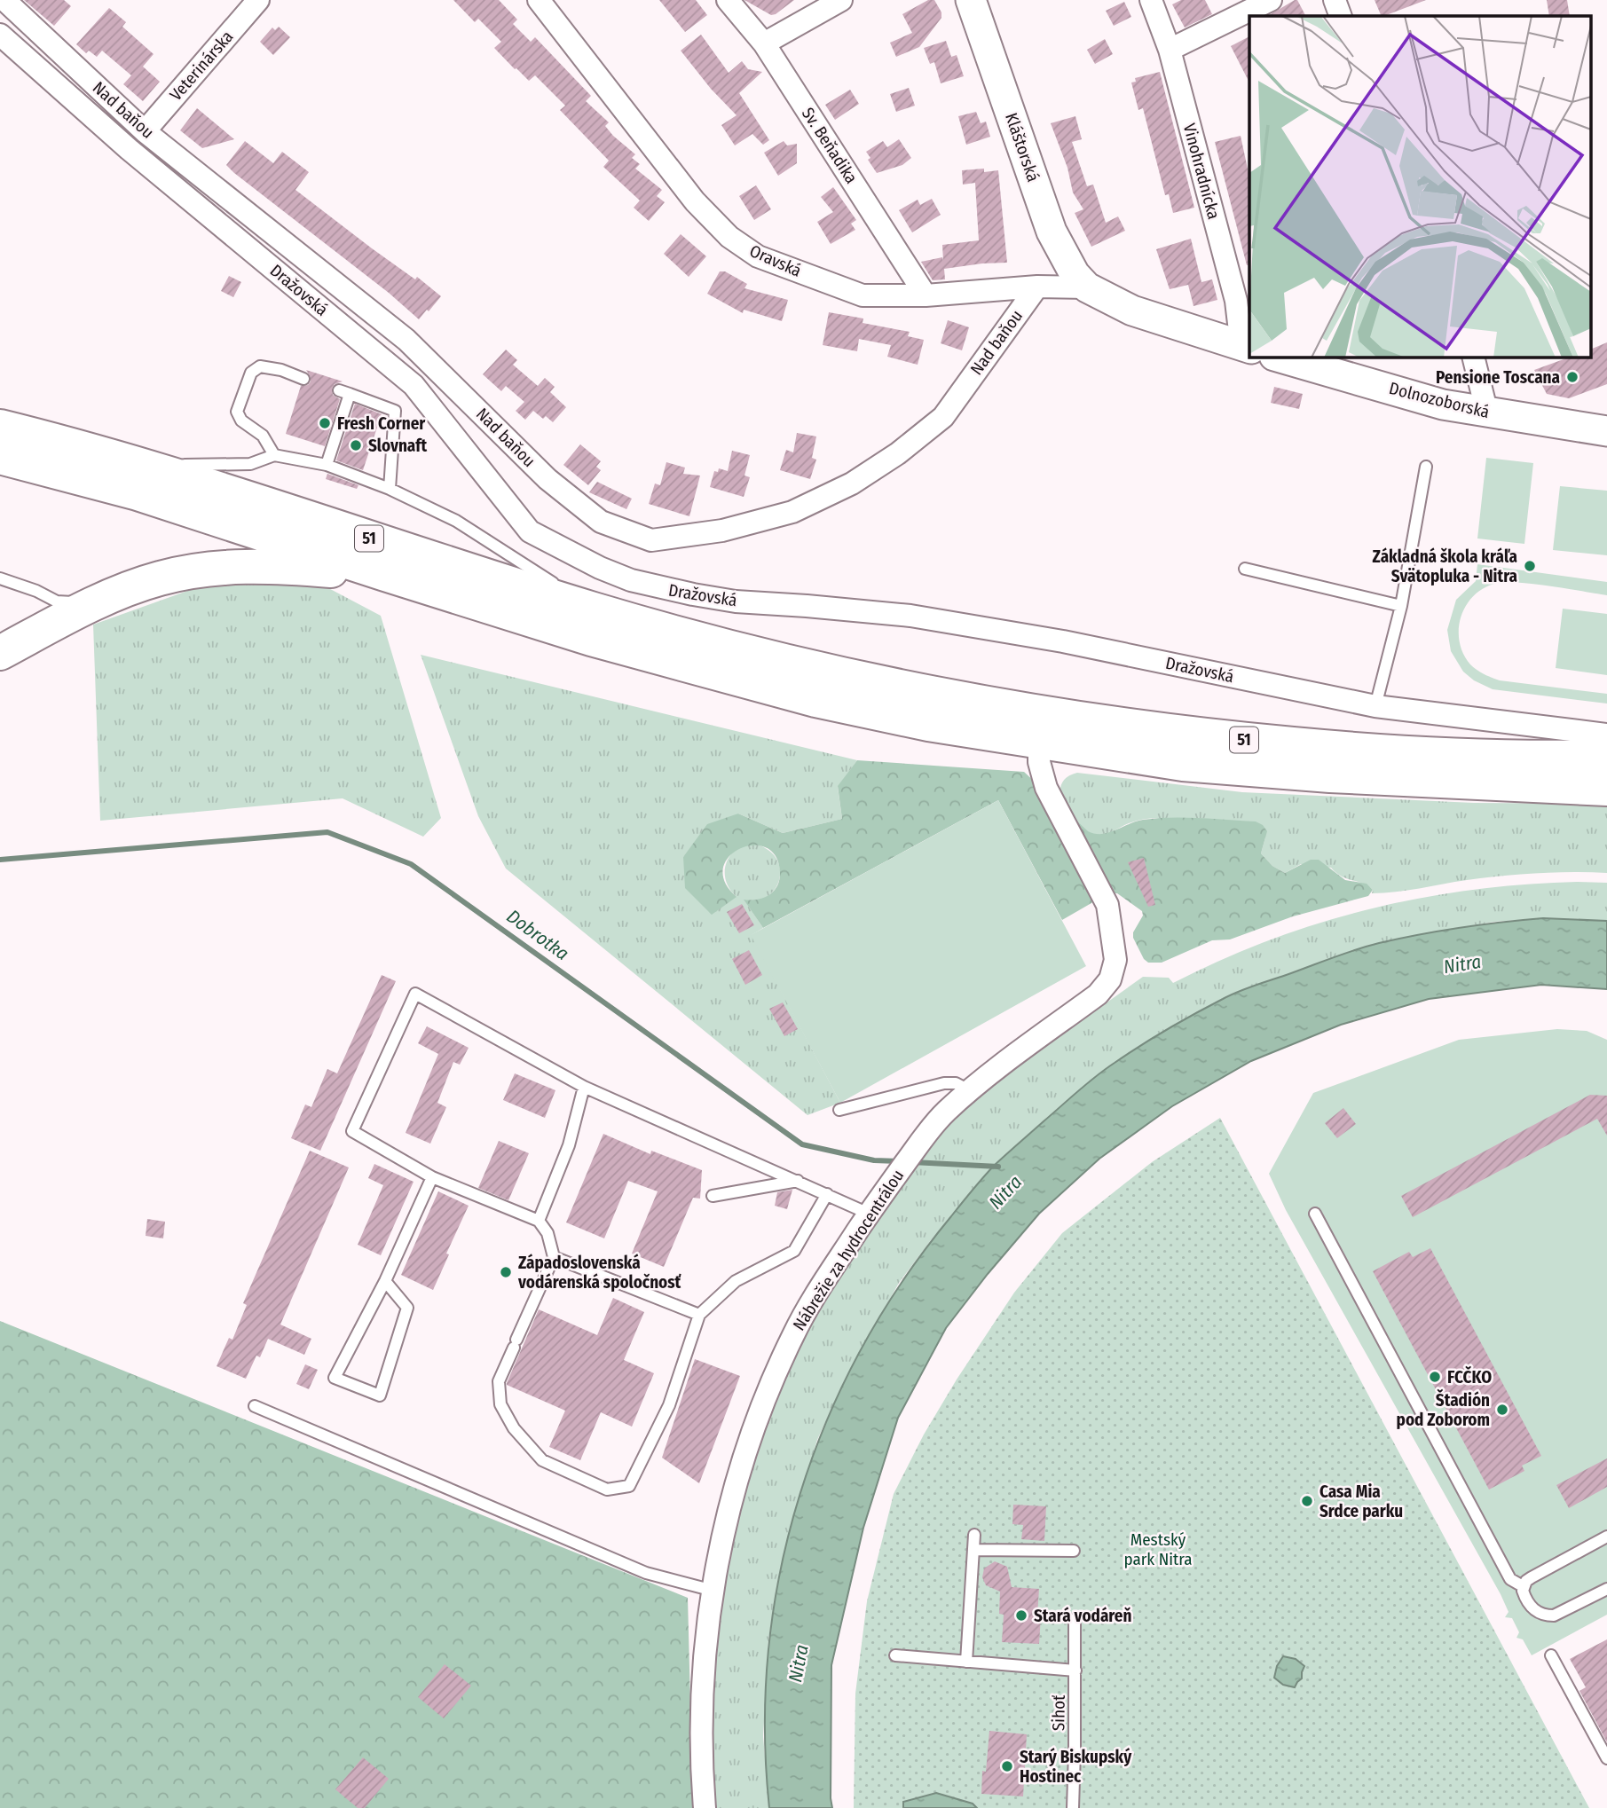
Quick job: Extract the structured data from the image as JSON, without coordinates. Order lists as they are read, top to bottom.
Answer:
{
  "streets": {
    "main road": ["51"],
    "street": [
      "Veterinárska",
      "Nad baňou",
      "Sv. Beňadika",
      "Kláštorská",
      "Vinohradnícka",
      "Oravská",
      "Dražovská",
      "Dolnozoborská",
      "Nábrežie za hydrocentrálou"
    ],
    "lane": ["Sihoť"]
  },
  "crossings": [
    ["Veterinárska", "Nad baňou"],
    ["Nad baňou", "Oravská"],
    ["Sv. Beňadika", "Oravská"],
    ["Kláštorská", "Oravská"],
    ["51", "Nábrežie za hydrocentrálou"]
  ],
  "water": ["Dobrotka", "Nitra"],
  "parks": ["Mestský park Nitra"],
  "places": [
    "Pensione Toscana",
    "Fresh Corner",
    "Slovnaft",
    "Základná škola kráľa Svätopluka - Nitra",
    "Západoslovenská vodárenská spoločnosť",
    "FCČKO",
    "Štadión pod Zoborom",
    "Casa Mia Srdce parku",
    "Stará vodáreň",
    "Starý Biskupský Hostinec"
  ]
}
